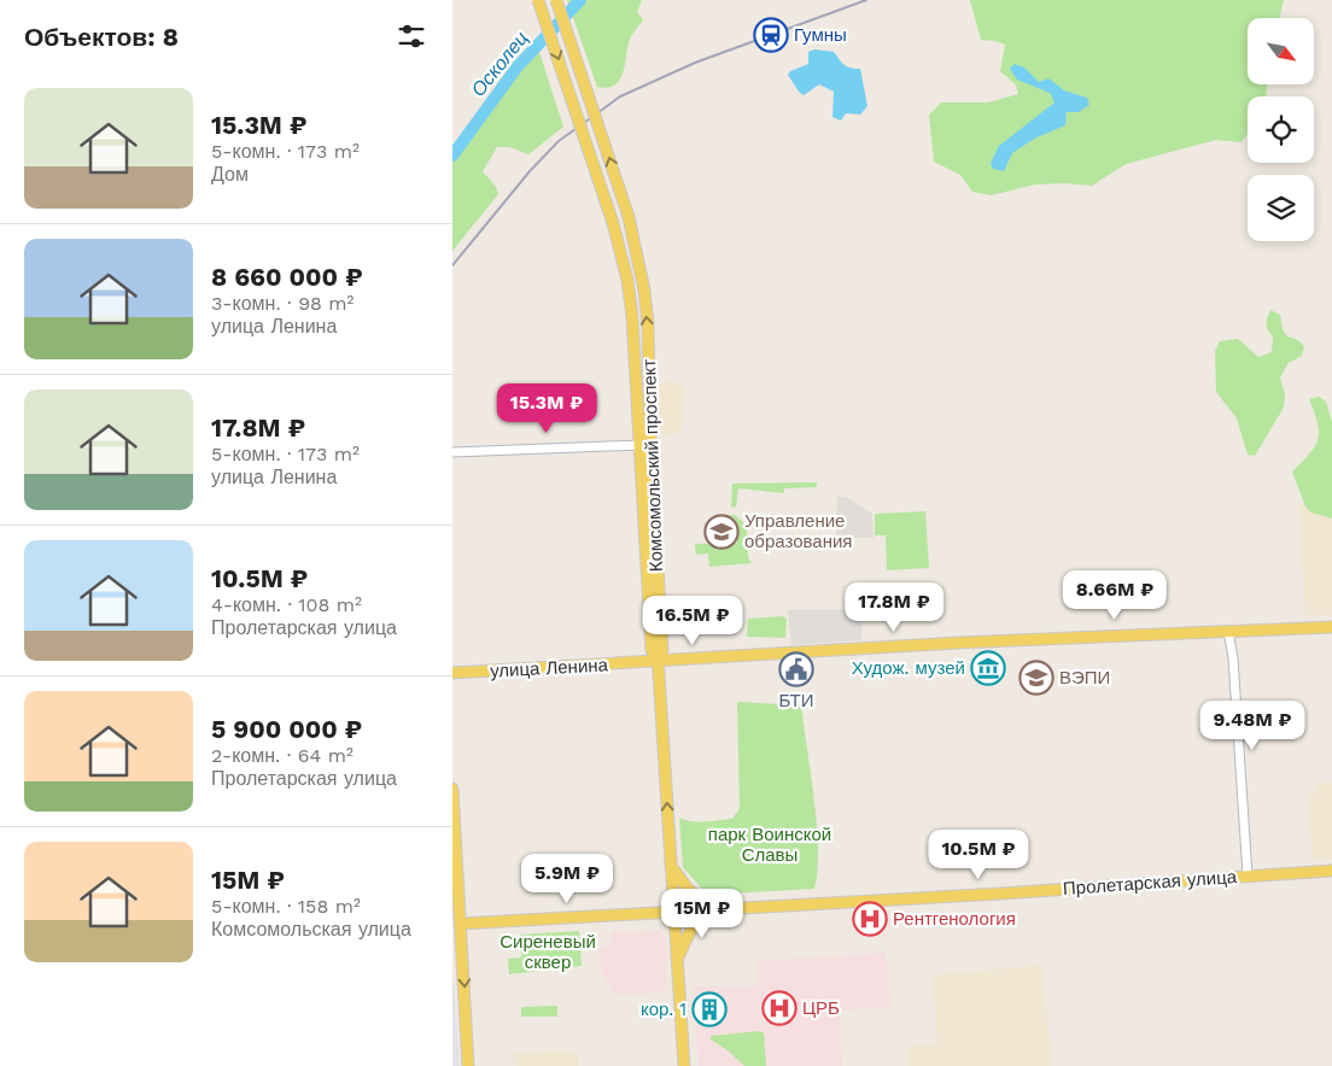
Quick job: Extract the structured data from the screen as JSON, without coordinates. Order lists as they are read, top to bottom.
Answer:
{
  "streets": {
    "main road": ["Комсомольский проспект", "улица Ленина", "Пролетарская улица"]
  },
  "crossings": [
    ["Комсомольский проспект", "улица Ленина"]
  ],
  "water": ["Осколец"],
  "parks": ["парк Воинской Славы", "Сиреневый сквер"],
  "places": {
    "station": ["Гумны"],
    "school or university": ["Управление образования", "ВЭПИ"],
    "museum": ["Худож. музей"],
    "public building": ["БТИ"],
    "hospital": ["Рентгенология", "ЦРБ"],
    "building": ["кор. 1"]
  },
  "north": "bottom right",
  "page": {
    "heading": "Объектов: 8",
    "list": [
      {
        "name": "15.3M ₽",
        "note": "5-комн. · 173 m² · Дом"
      },
      {
        "name": "8 660 000 ₽",
        "note": "3-комн. · 98 m² · улица Ленина"
      },
      {
        "name": "17.8M ₽",
        "note": "5-комн. · 173 m² · улица Ленина"
      },
      {
        "name": "10.5M ₽",
        "note": "4-комн. · 108 m² · Пролетарская улица"
      },
      {
        "name": "5 900 000 ₽",
        "note": "2-комн. · 64 m² · Пролетарская улица"
      },
      {
        "name": "15M ₽",
        "note": "5-комн. · 158 m² · Комсомольская улица"
      }
    ],
    "price": [
      "15.3M ₽",
      "8.66M ₽",
      "17.8M ₽",
      "16.5M ₽",
      "9.48M ₽",
      "10.5M ₽",
      "5.9M ₽",
      "15M ₽"
    ]
  }
}
